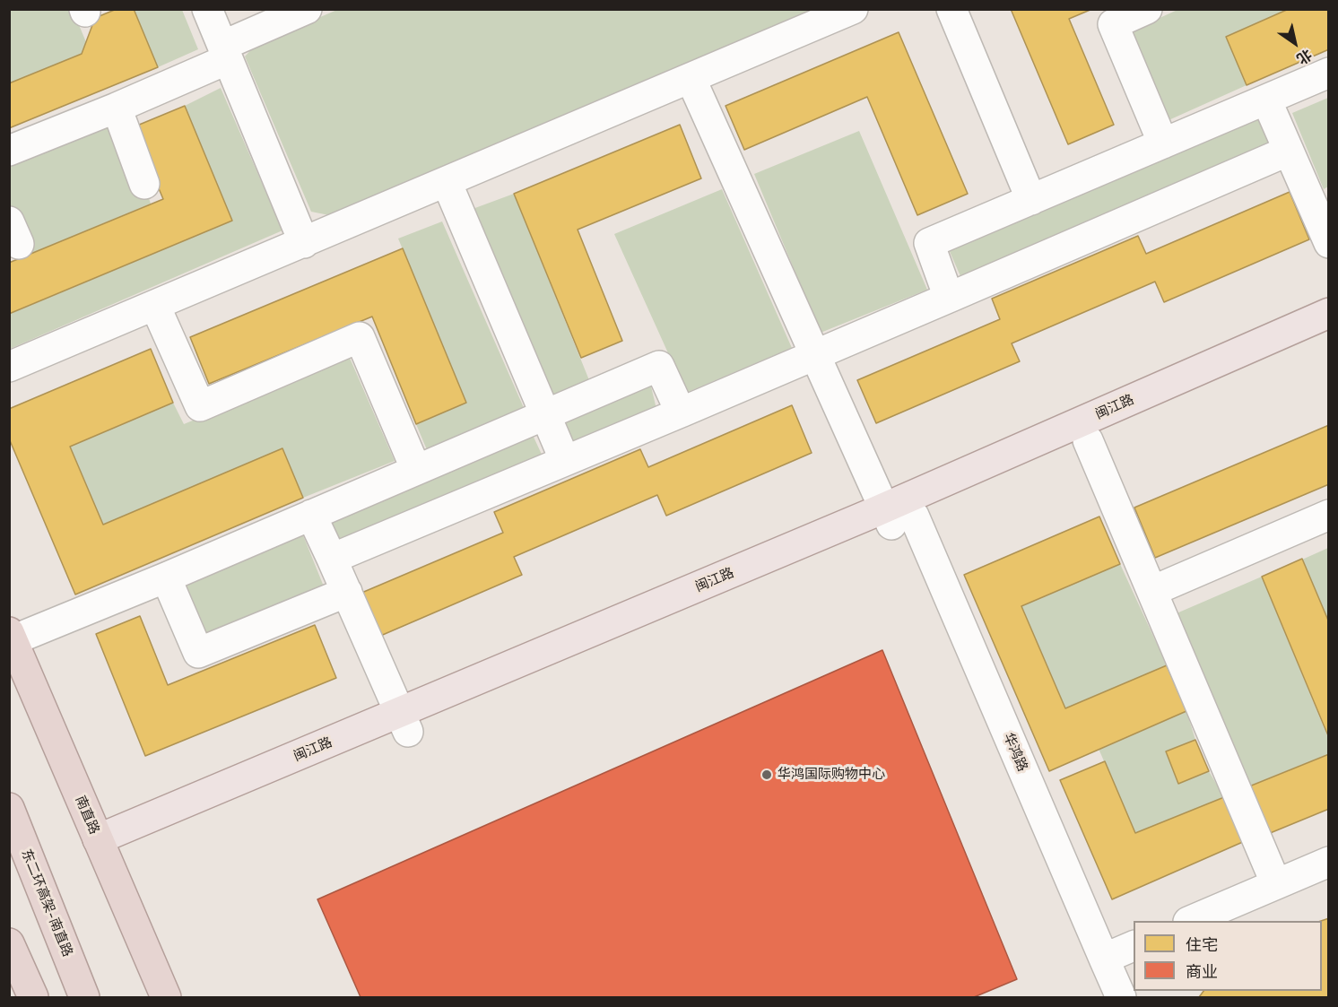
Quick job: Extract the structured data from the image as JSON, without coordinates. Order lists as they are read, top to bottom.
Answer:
{
  "streets": {
    "highway": ["南直路", "东二环高架-南直路"],
    "main road": ["闽江路"],
    "street": ["华鸿路"]
  },
  "crossings": [
    ["闽江路", "华鸿路"],
    ["闽江路", "南直路"]
  ],
  "places": ["华鸿国际购物中心"],
  "legend": ["住宅", "商业"],
  "north": "bottom right"
}
